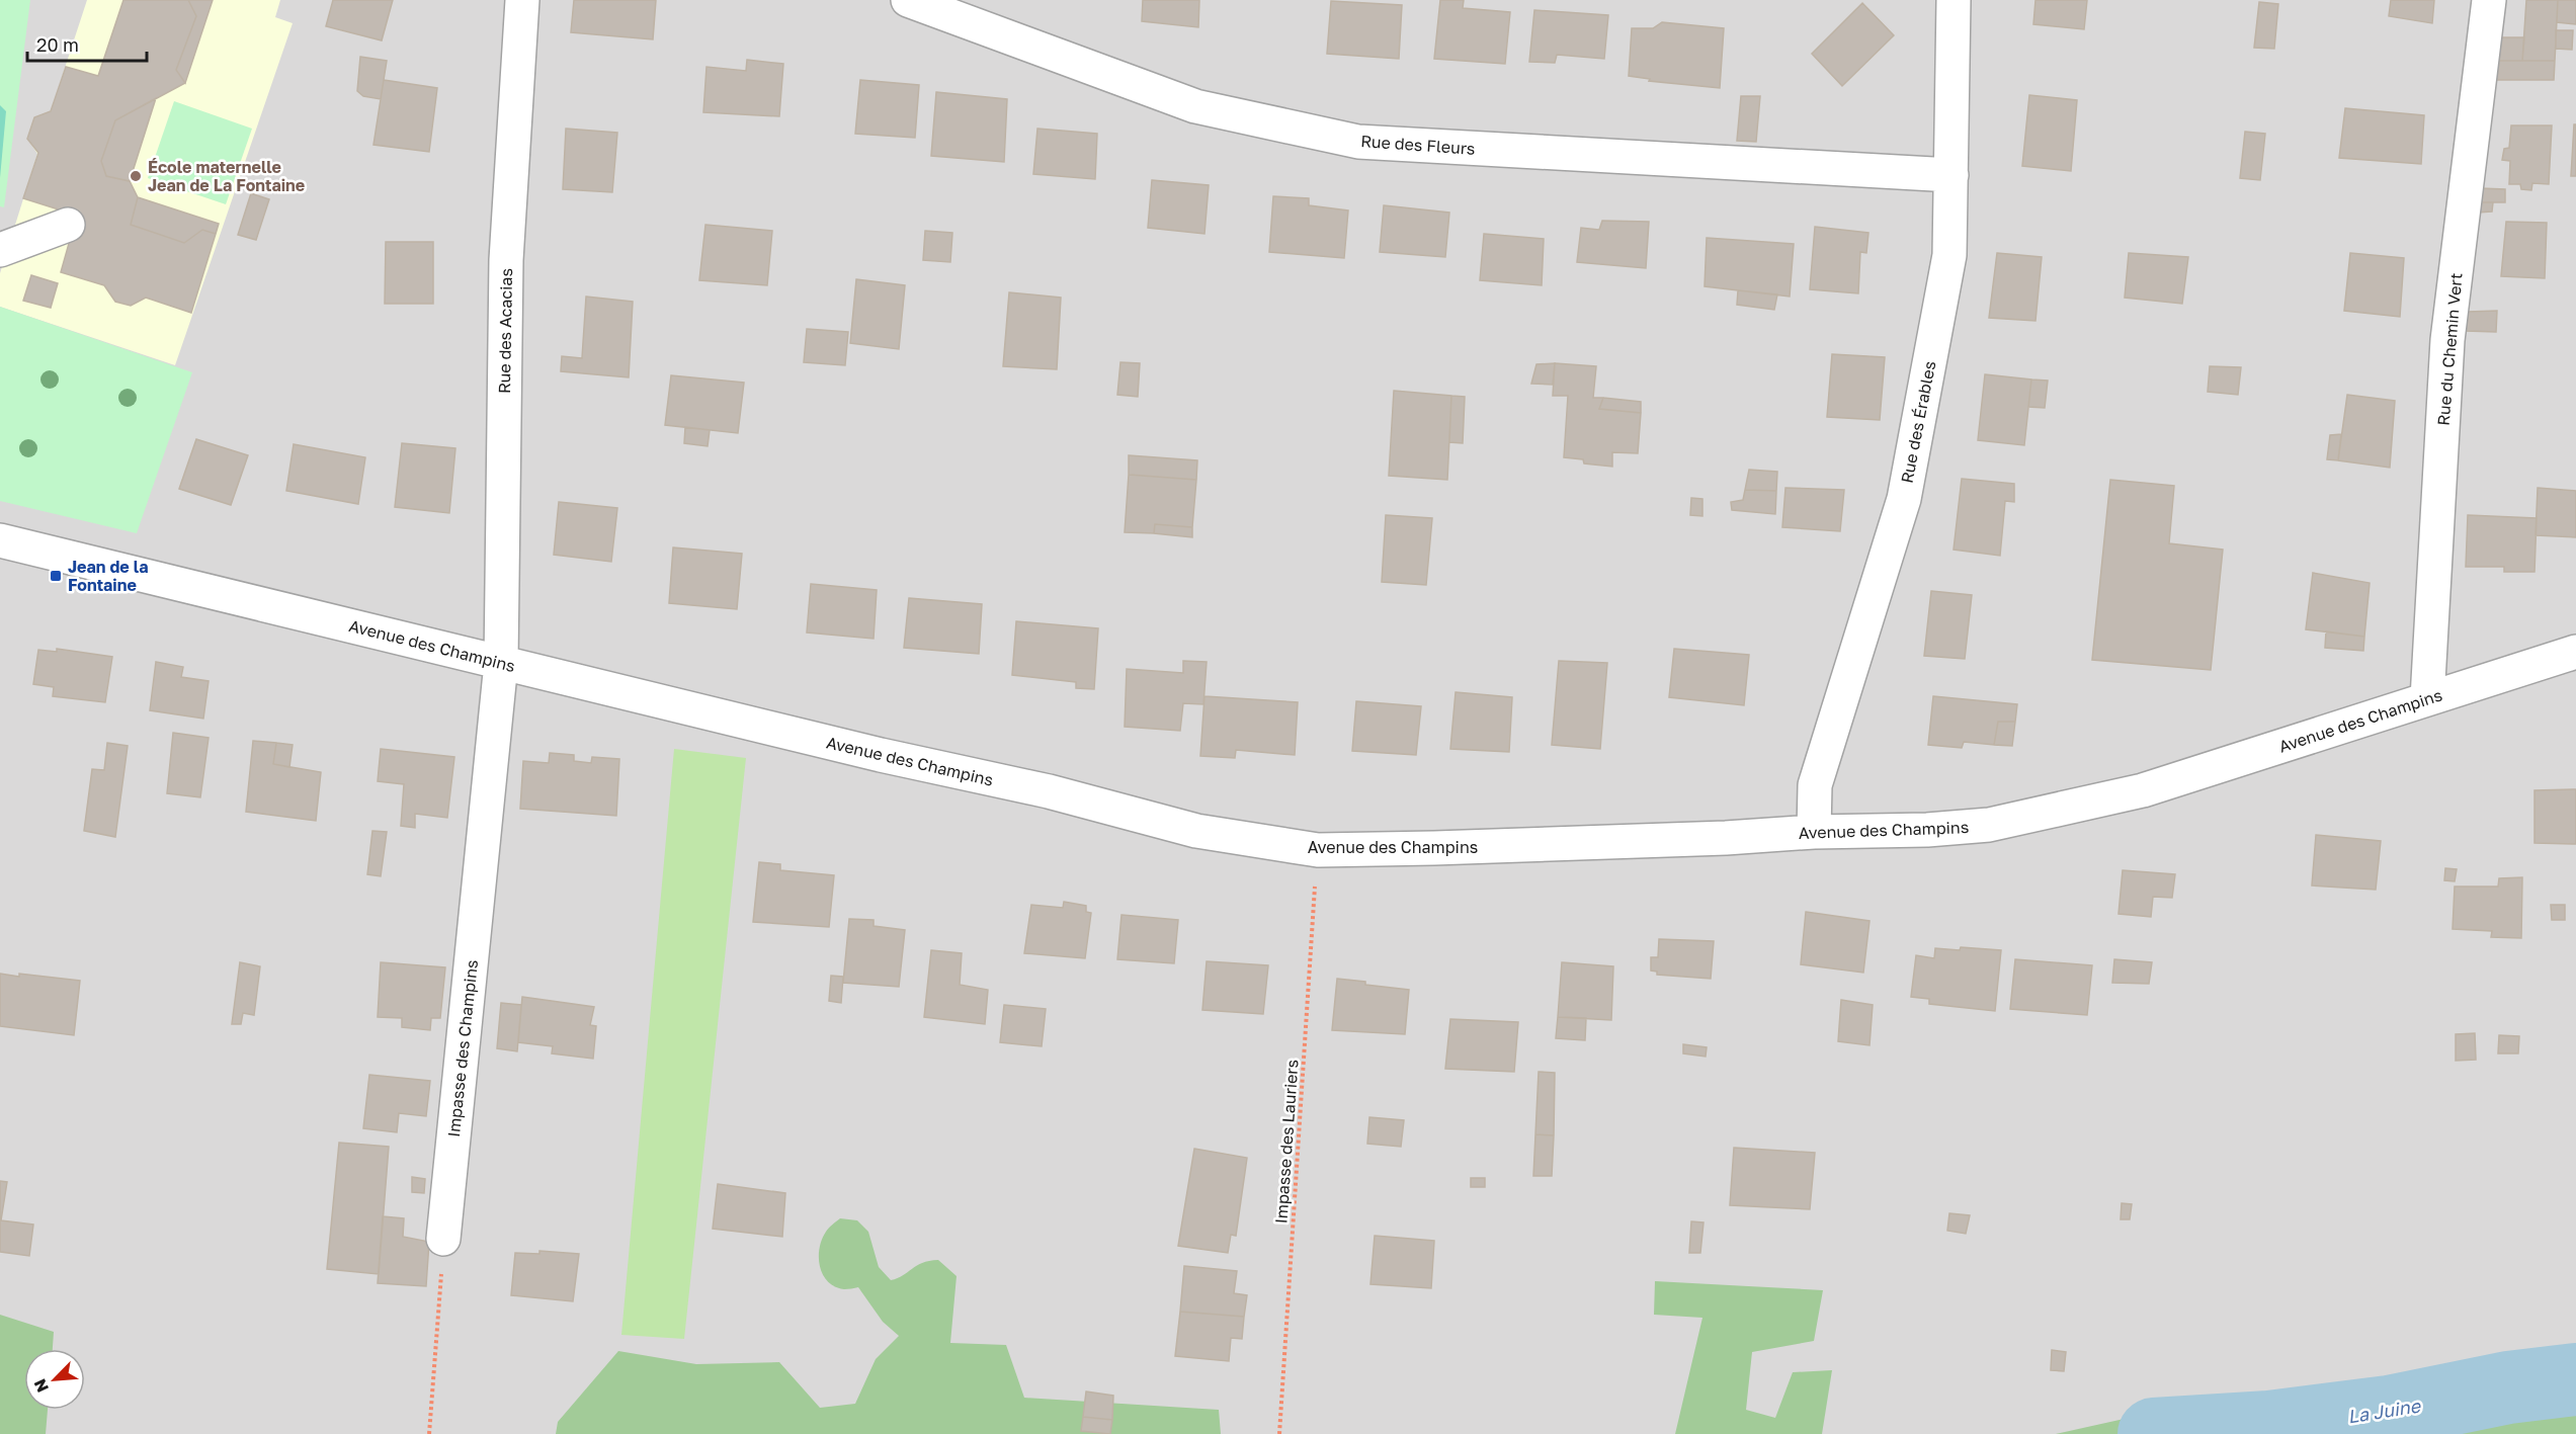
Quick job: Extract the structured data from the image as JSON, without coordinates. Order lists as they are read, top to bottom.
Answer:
{
  "streets": {
    "street": [
      "Rue des Fleurs",
      "Rue des Acacias",
      "Rue du Chemin Vert",
      "Rue des Érables",
      "Avenue des Champins",
      "Impasse des Champins"
    ],
    "path": ["Impasse des Lauriers"]
  },
  "crossings": [
    ["Rue des Fleurs", "Rue des Érables"],
    ["Rue des Acacias", "Avenue des Champins"],
    ["Rue des Acacias", "Impasse des Champins"],
    ["Rue du Chemin Vert", "Avenue des Champins"],
    ["Rue des Érables", "Avenue des Champins"],
    ["Avenue des Champins", "Impasse des Champins"],
    ["Avenue des Champins", "Impasse des Lauriers"]
  ],
  "water": ["La Juine"],
  "places": {
    "other": ["École maternelle Jean de La Fontaine"],
    "transit": ["Jean de la Fontaine"]
  },
  "scale_bar": "20 m",
  "north": "bottom left"
}
